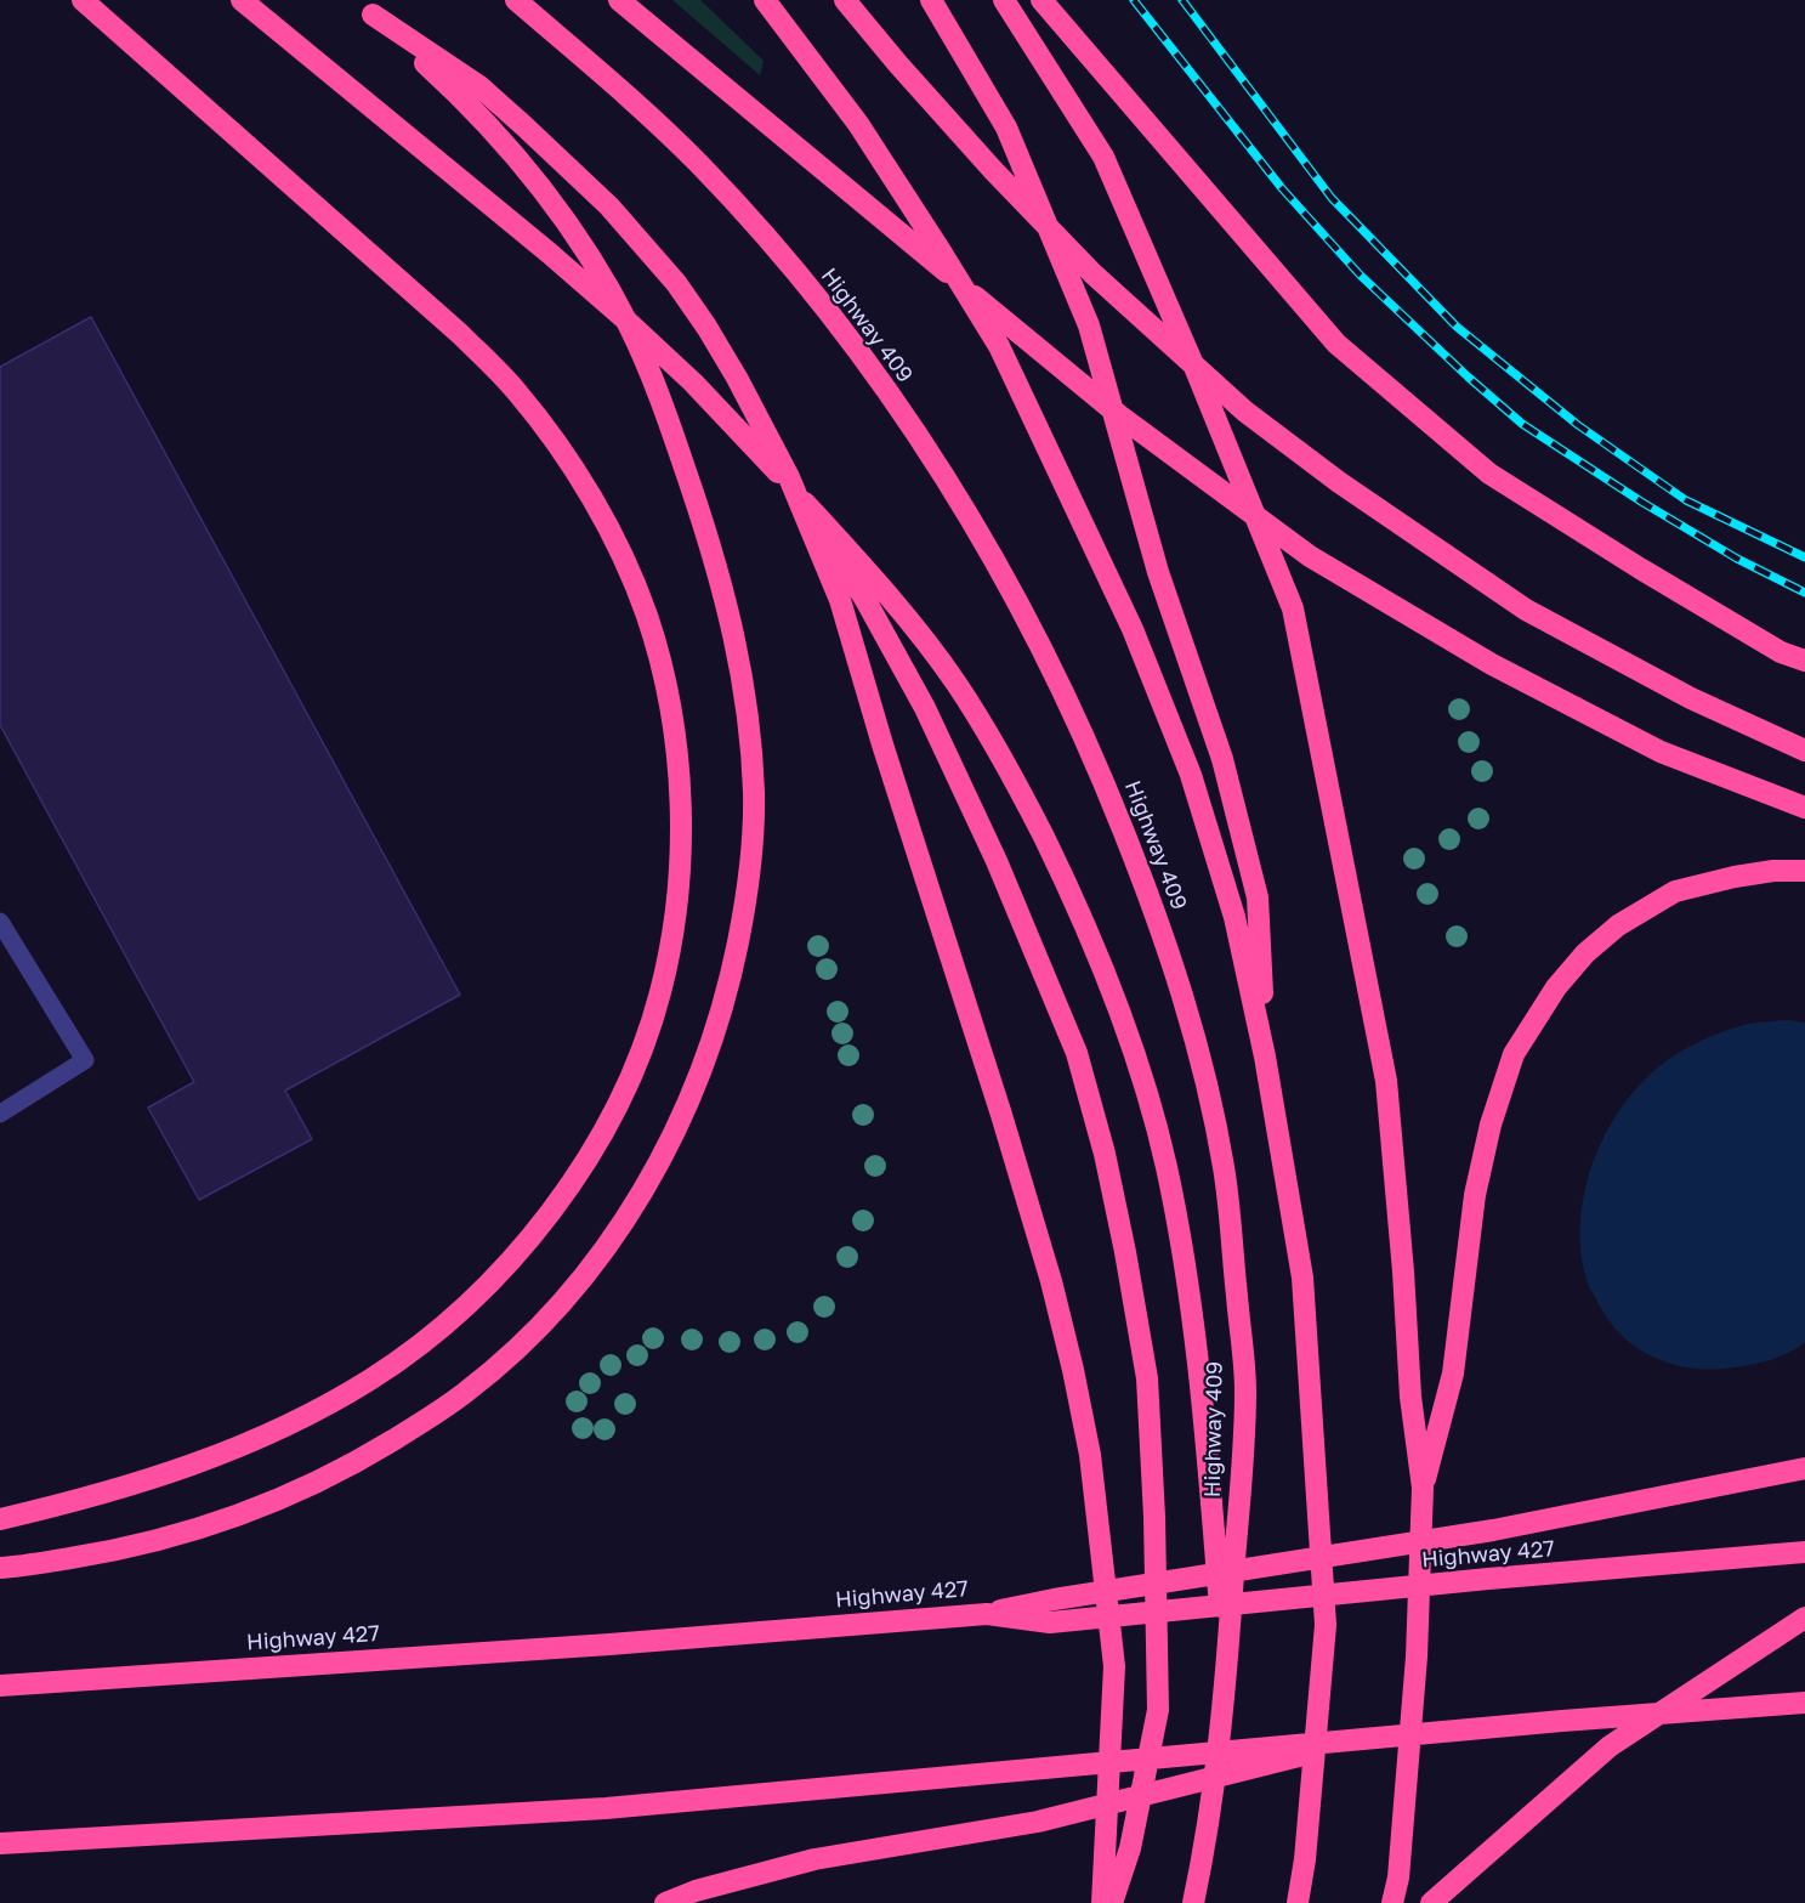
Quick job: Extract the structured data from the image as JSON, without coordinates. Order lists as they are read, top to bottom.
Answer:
{
  "streets": {
    "highway": ["Highway 409", "Highway 427"]
  }
}
